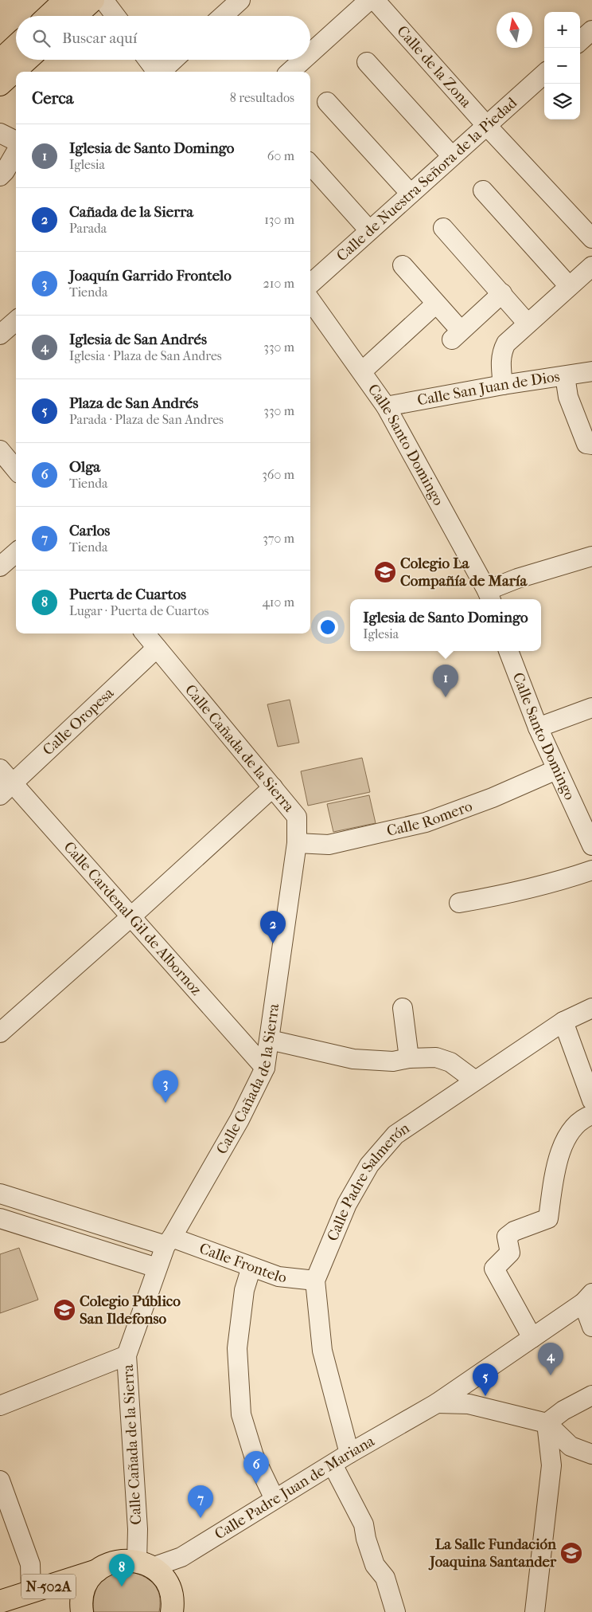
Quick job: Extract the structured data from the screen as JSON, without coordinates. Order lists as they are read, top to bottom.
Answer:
{
  "streets": {
    "main road": ["N-502A"],
    "street": [
      "Calle de la Zona",
      "Calle de Nuestra Señora de la Piedad",
      "Calle San Juan de Dios",
      "Calle Santo Domingo",
      "Calle Oropesa",
      "Calle Cañada de la Sierra",
      "Calle Romero",
      "Calle Cardenal Gil de Albornoz",
      "Calle Padre Salmerón",
      "Calle Frontelo",
      "Calle Padre Juan de Mariana"
    ]
  },
  "crossings": [
    ["Calle de la Zona", "Calle de Nuestra Señora de la Piedad"],
    ["Calle San Juan de Dios", "Calle Santo Domingo"],
    ["Calle Santo Domingo", "Calle Romero"],
    ["Calle Oropesa", "Calle Cañada de la Sierra"],
    ["Calle Oropesa", "Calle Cardenal Gil de Albornoz"],
    ["Calle Cañada de la Sierra", "Calle Romero"],
    ["Calle Cañada de la Sierra", "Calle Cardenal Gil de Albornoz"],
    ["Calle Cañada de la Sierra", "Calle Frontelo"],
    ["Calle Cañada de la Sierra", "Calle Padre Juan de Mariana"],
    ["Calle Cañada de la Sierra", "N-502A"],
    ["Calle Padre Salmerón", "Calle Frontelo"],
    ["Calle Padre Salmerón", "Calle Padre Juan de Mariana"],
    ["Calle Padre Juan de Mariana", "N-502A"]
  ],
  "places": {
    "school or university": ["Colegio La Compañía de María", "Colegio Público San Ildefonso", "La Salle Fundación Joaquina Santander"]
  },
  "north": "top",
  "page": {
    "map_buttons": ["+", "−"],
    "search": "Buscar aquí",
    "heading": ["Cerca", "8 resultados"],
    "list": [
      {
        "mark": "1",
        "name": "Iglesia de Santo Domingo",
        "note": "Iglesia",
        "value": "60 m"
      },
      {
        "mark": "2",
        "name": "Cañada de la Sierra",
        "note": "Parada",
        "value": "130 m"
      },
      {
        "mark": "3",
        "name": "Joaquín Garrido Frontelo",
        "note": "Tienda",
        "value": "210 m"
      },
      {
        "mark": "4",
        "name": "Iglesia de San Andrés",
        "note": "Iglesia · Plaza de San Andres",
        "value": "330 m"
      },
      {
        "mark": "5",
        "name": "Plaza de San Andrés",
        "note": "Parada · Plaza de San Andres",
        "value": "330 m"
      },
      {
        "mark": "6",
        "name": "Olga",
        "note": "Tienda",
        "value": "360 m"
      },
      {
        "mark": "7",
        "name": "Carlos",
        "note": "Tienda",
        "value": "370 m"
      },
      {
        "mark": "8",
        "name": "Puerta de Cuartos",
        "note": "Lugar · Puerta de Cuartos",
        "value": "410 m"
      }
    ],
    "popup": ["Iglesia de Santo Domingo", "Iglesia"],
    "pins": [
      "1",
      "2",
      "3",
      "4",
      "5",
      "6",
      "7",
      "8"
    ]
  }
}
